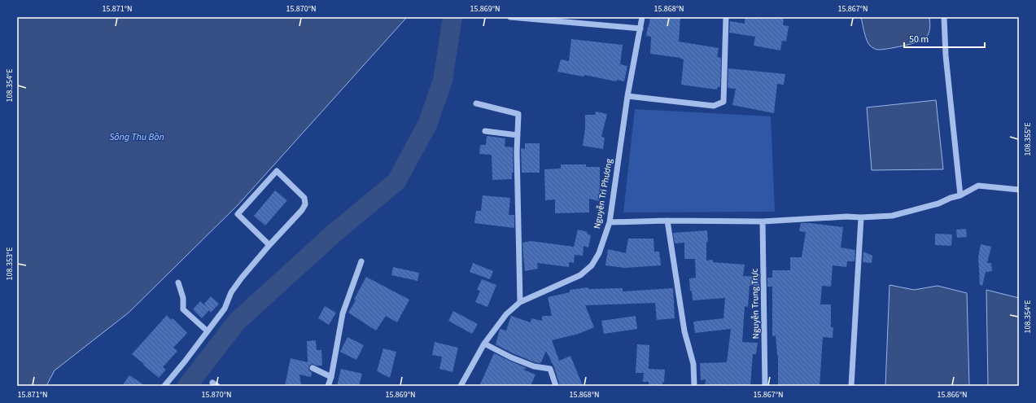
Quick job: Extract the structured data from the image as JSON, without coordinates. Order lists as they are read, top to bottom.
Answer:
{
  "streets": {
    "street": ["Nguyễn Tri Phương", "Nguyễn Trung Trực"]
  },
  "water": ["Sông Thu Bồn"],
  "scale_bar": "50 m",
  "coordinates": [
    "15.871°N",
    "15.870°N",
    "15.869°N",
    "15.868°N",
    "15.867°N",
    "108.354°E",
    "108.355°E",
    "108.353°E",
    "15.866°N"
  ]
}
